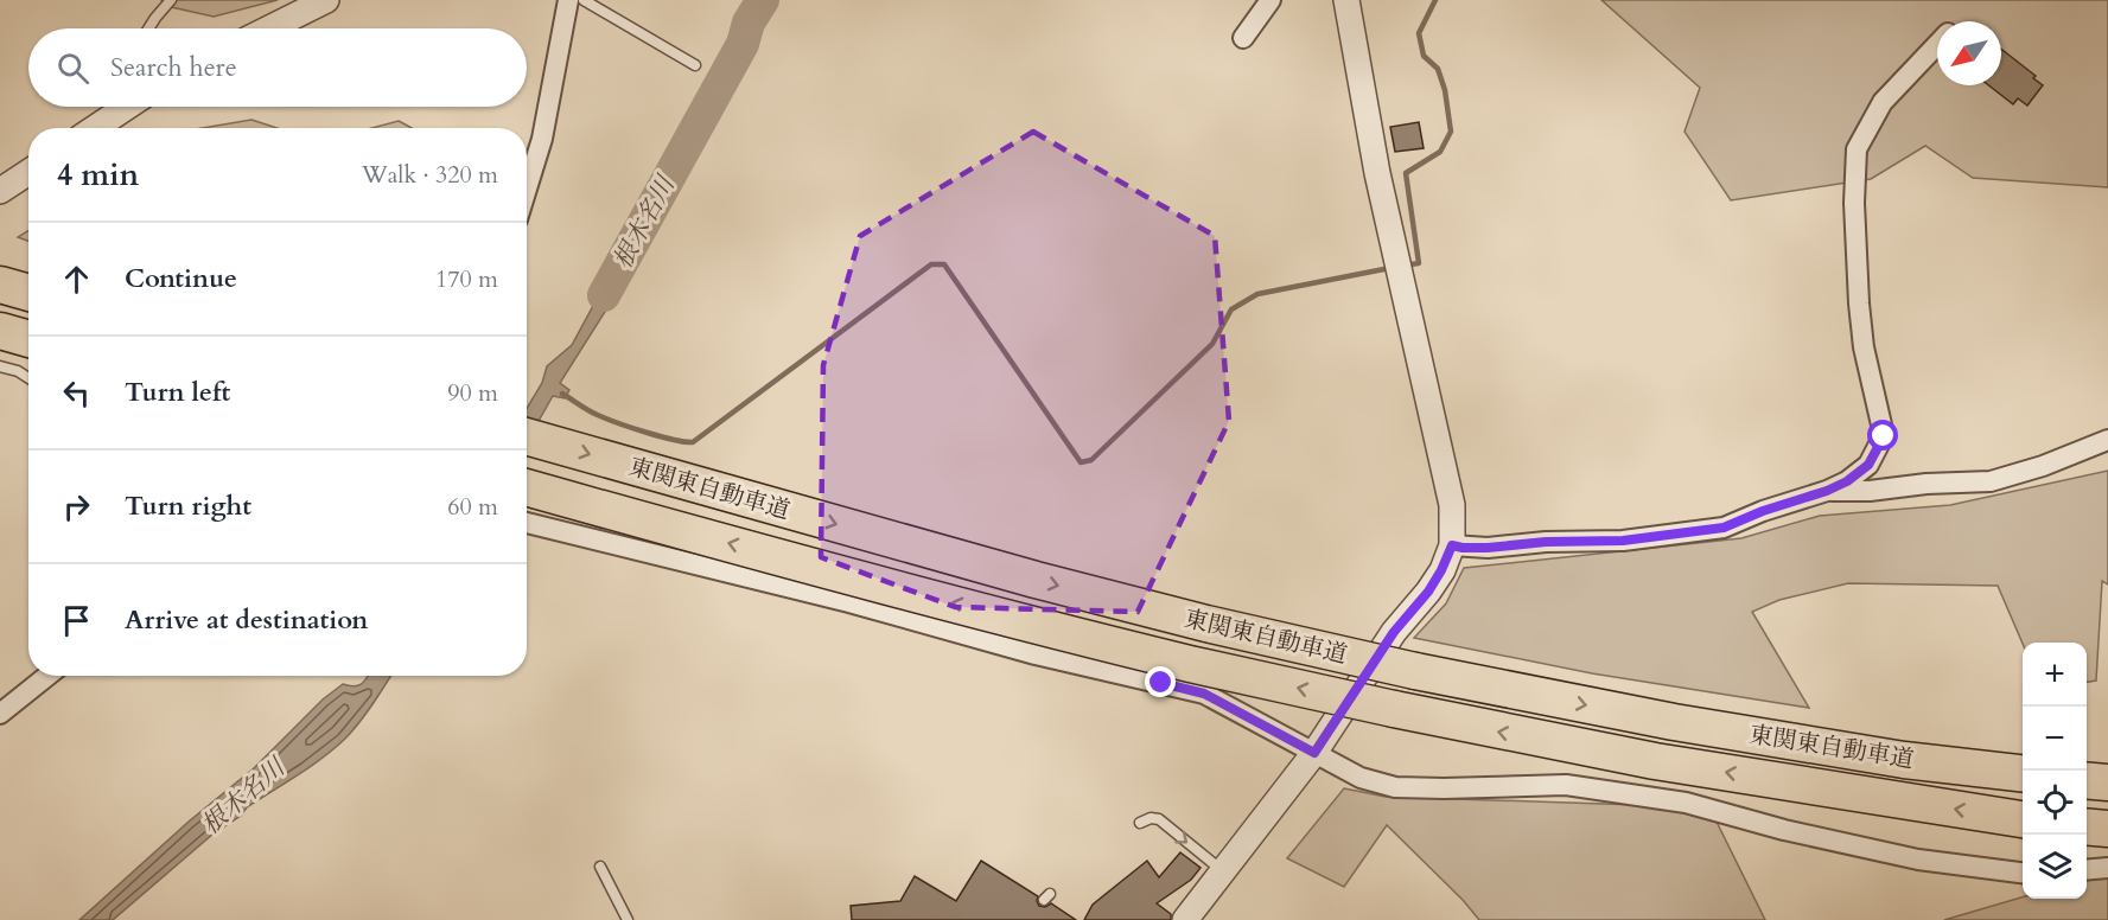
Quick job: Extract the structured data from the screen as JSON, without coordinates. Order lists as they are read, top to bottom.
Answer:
{
  "streets": {
    "highway": ["東関東自動車道"]
  },
  "water": ["根木名川"],
  "north": "bottom left",
  "page": {
    "search": "Search here",
    "heading": ["4 min", "Walk · 320 m"],
    "list": [
      ["Continue", "170 m"],
      ["Turn left", "90 m"],
      ["Turn right", "60 m"],
      "Arrive at destination"
    ],
    "map_buttons": ["+", "−"]
  }
}
